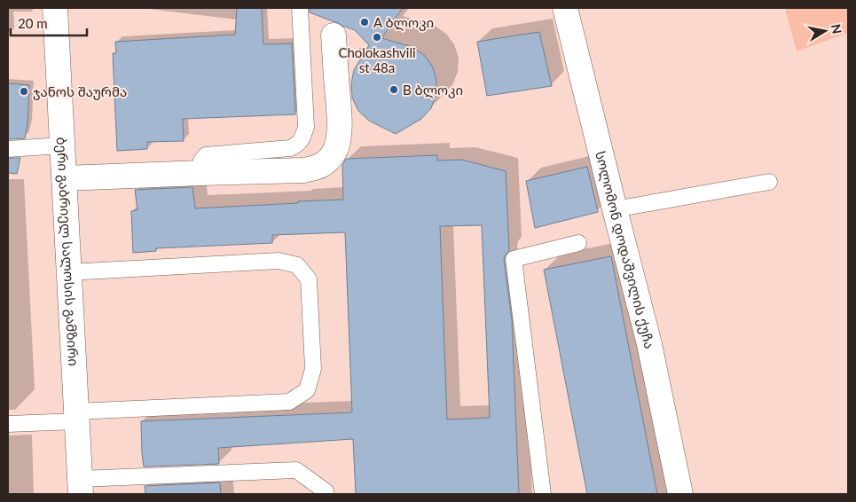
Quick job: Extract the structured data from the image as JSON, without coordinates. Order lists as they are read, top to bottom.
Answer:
{
  "streets": {
    "street": ["სოლომონ დოდაშვილის ქუჩა", "ბერი გაბრიელ სალოსის გამზირი"]
  },
  "places": [
    "A ბლოკი",
    "Cholokashvili st 48a",
    "B ბლოკი",
    "ჯანოს შაურმა"
  ],
  "scale_bar": "20 m",
  "north": "right"
}
